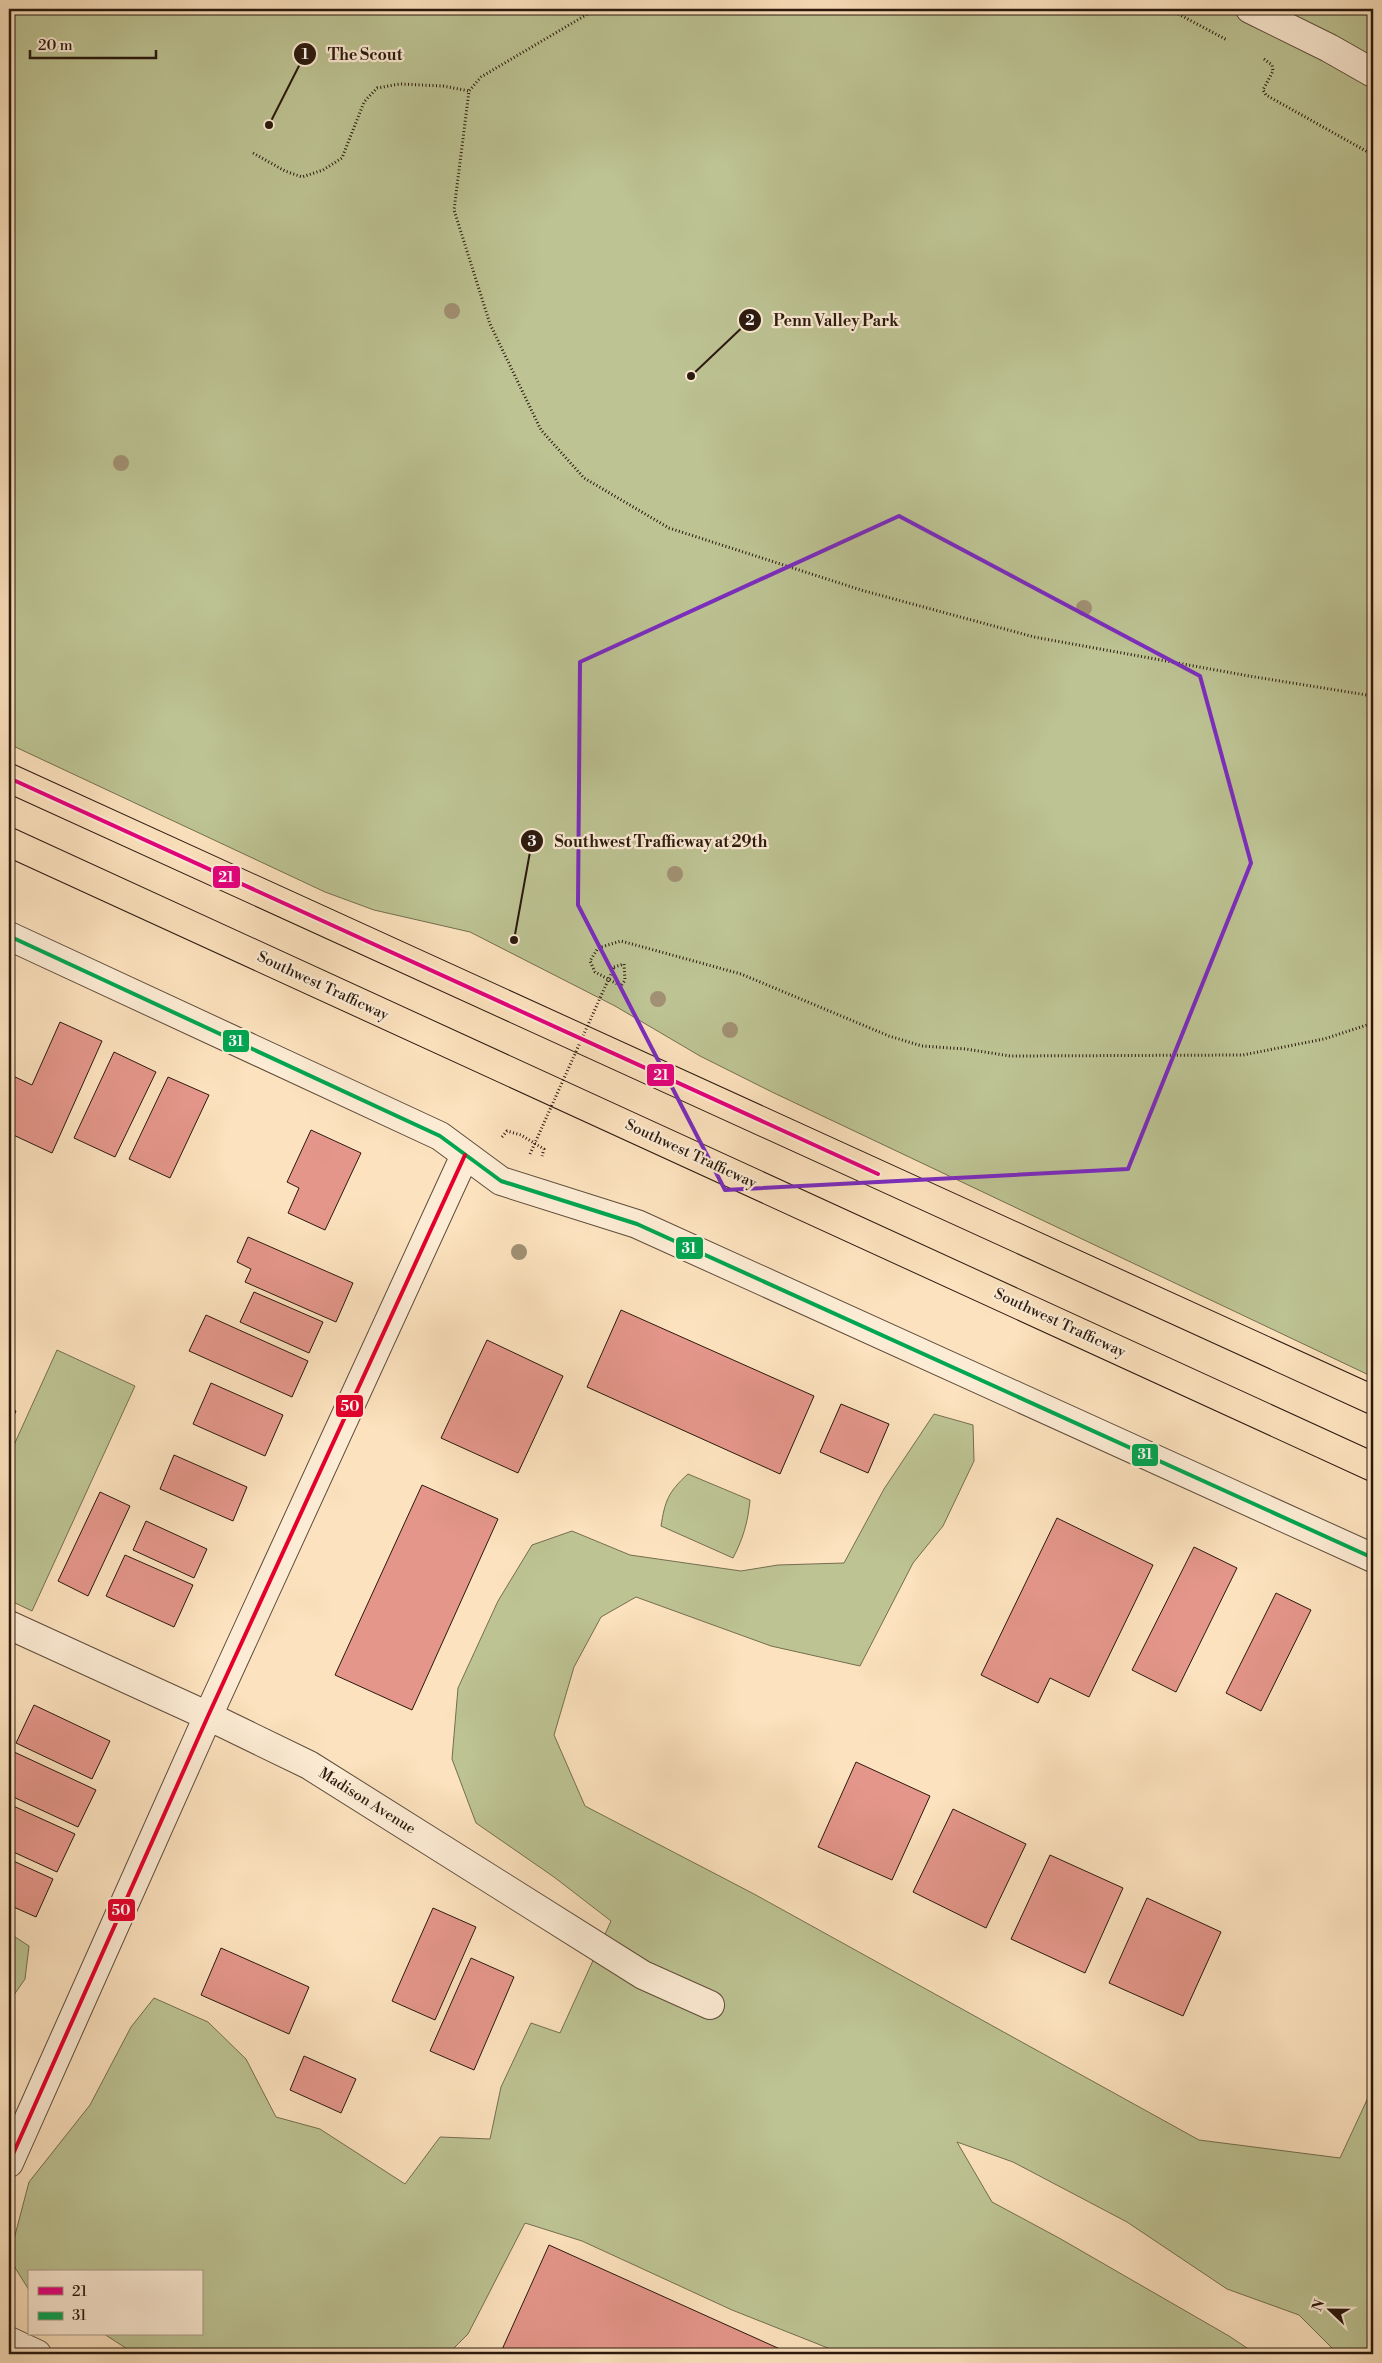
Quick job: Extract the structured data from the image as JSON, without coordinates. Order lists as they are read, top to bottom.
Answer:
{
  "streets": {
    "main road": ["Southwest Trafficway"],
    "street": ["Madison Avenue"]
  },
  "places": ["The Scout", "Penn Valley Park", "Southwest Trafficway at 29th"],
  "lines": ["transit line 21", "transit line 31", "transit line 50"],
  "legend": ["21", "31"],
  "scale_bar": "20 m",
  "north": "left"
}
